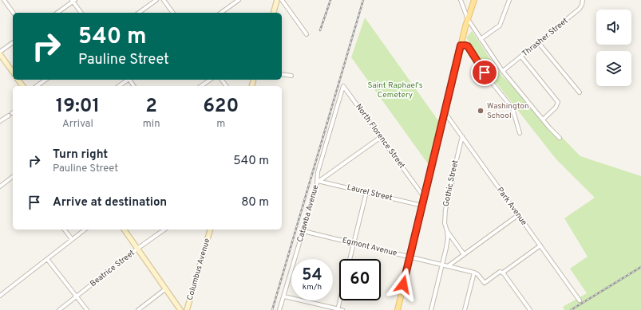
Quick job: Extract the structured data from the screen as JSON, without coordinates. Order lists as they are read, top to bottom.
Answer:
{
  "streets": {
    "street": [
      "Thrasher Street",
      "North Florence Street",
      "Gothic Street",
      "Laurel Street",
      "Park Avenue",
      "Catawba Avenue",
      "Egmont Avenue",
      "Beatrice Street",
      "Columbus Avenue"
    ]
  },
  "crossings": [
    ["North Florence Street", "Catawba Avenue"],
    ["Gothic Street", "Park Avenue"],
    ["Gothic Street", "Egmont Avenue"],
    ["Laurel Street", "Catawba Avenue"],
    ["Catawba Avenue", "Egmont Avenue"]
  ],
  "parks": ["Saint Raphael's Cemetery"],
  "places": ["Washington School"],
  "page": {
    "turn": ["540 m", "Pauline Street"],
    "eta": [
      "19:01",
      "Arrival",
      "2",
      "min",
      "620",
      "m"
    ],
    "list": [
      {
        "name": "Turn right",
        "note": "Pauline Street",
        "value": "540 m"
      },
      {
        "name": "Arrive at destination",
        "value": "80 m"
      }
    ],
    "speed": "54 km/h",
    "limit": "60"
  }
}
